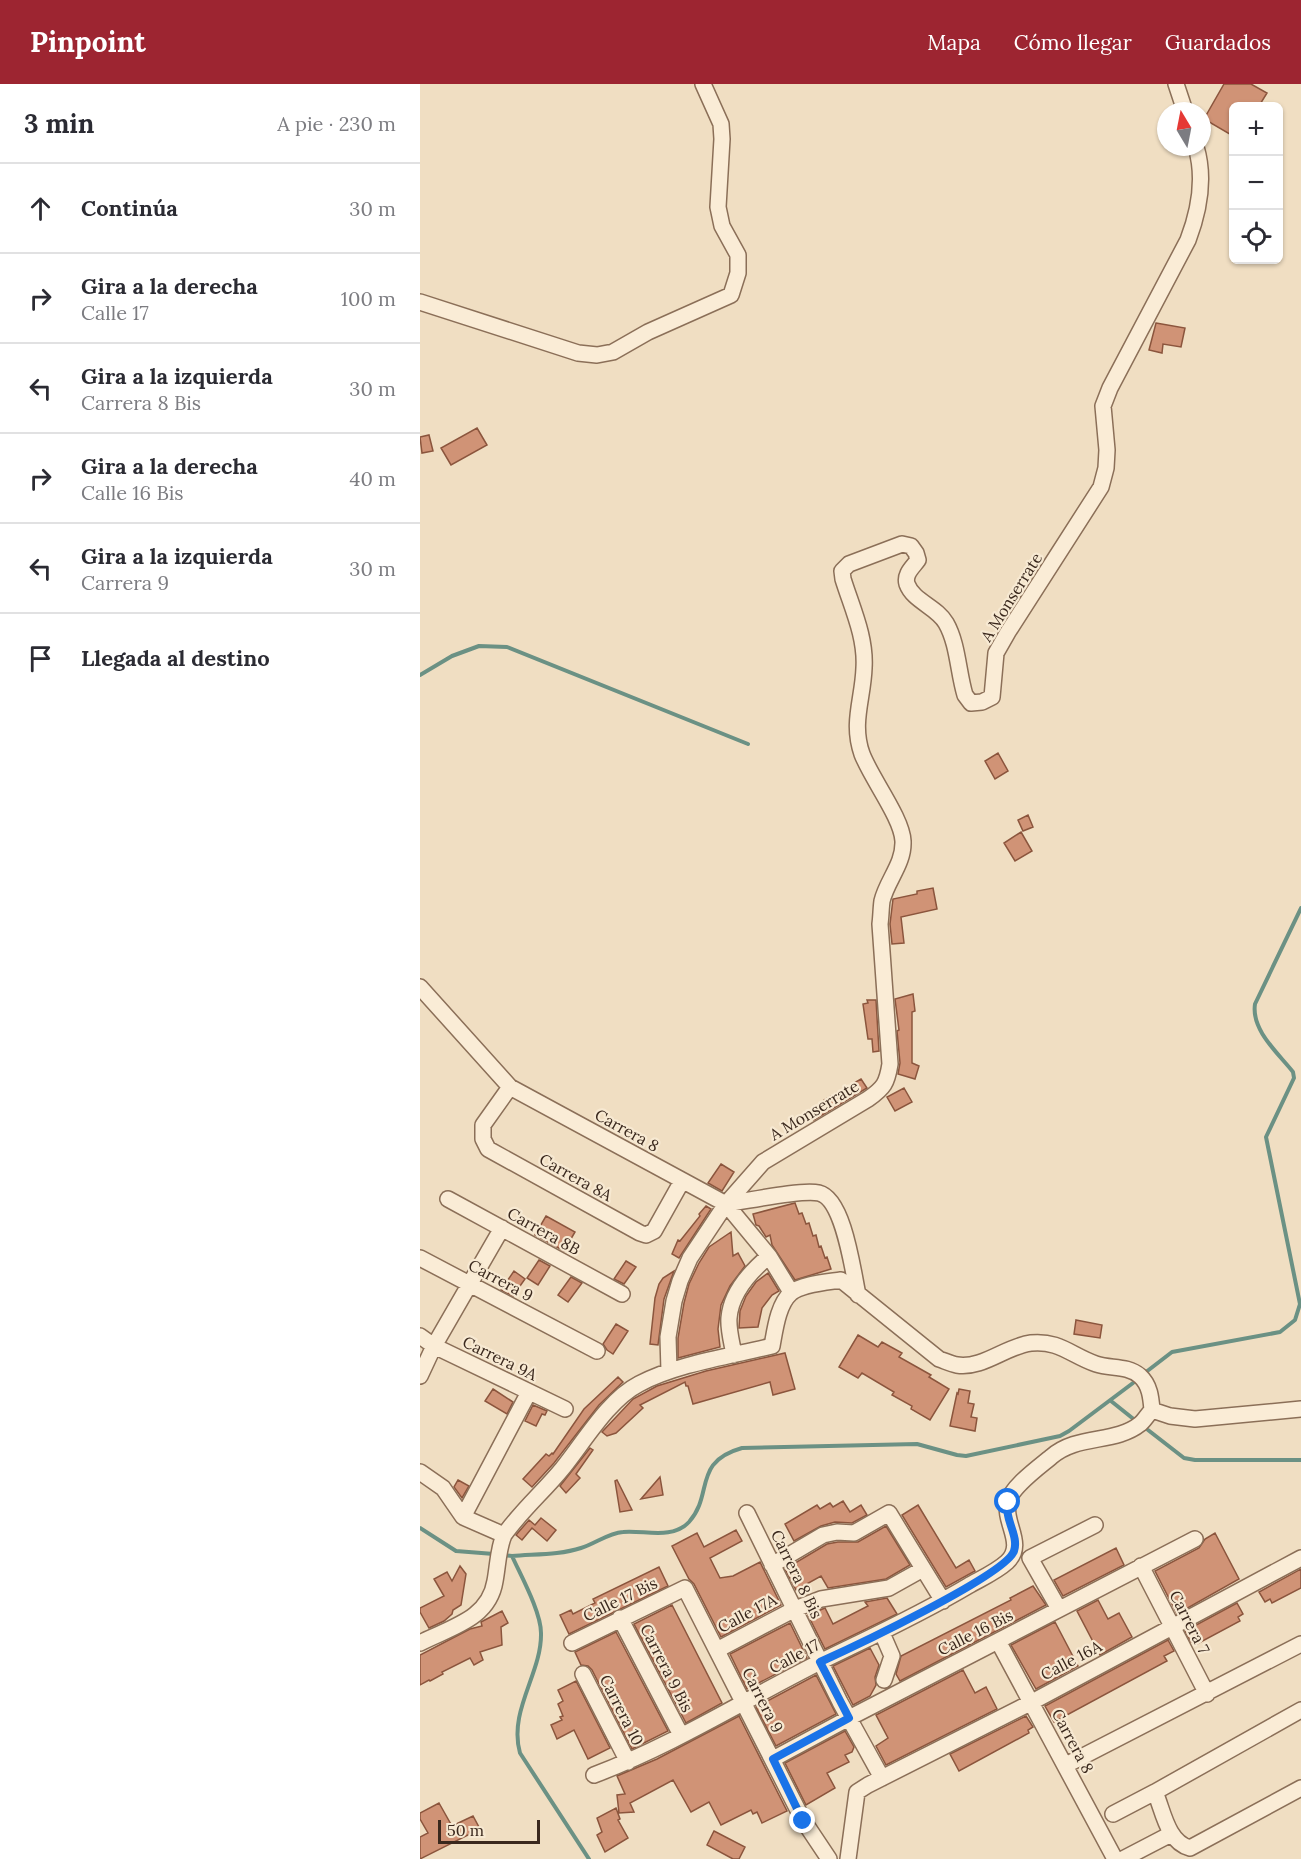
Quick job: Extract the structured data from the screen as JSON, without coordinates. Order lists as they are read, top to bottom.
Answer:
{
  "streets": {
    "street": [
      "A Monserrate",
      "Carrera 8",
      "Carrera 8A",
      "Carrera 8B",
      "Carrera 9",
      "Carrera 9A",
      "Carrera 8 Bis",
      "Calle 17 Bis",
      "Calle 17A",
      "Carrera 7",
      "Calle 16 Bis",
      "Calle 17",
      "Calle 16A",
      "Carrera 9 Bis",
      "Carrera 10"
    ]
  },
  "crossings": [
    ["A Monserrate", "Carrera 8"],
    ["Carrera 8", "Carrera 8A"],
    ["Carrera 8", "Calle 16 Bis"],
    ["Carrera 8", "Calle 16A"],
    ["Carrera 9", "Calle 17 Bis"],
    ["Carrera 9", "Calle 17A"],
    ["Carrera 9", "Calle 16 Bis"],
    ["Carrera 9", "Calle 17"],
    ["Carrera 8 Bis", "Calle 17A"],
    ["Carrera 8 Bis", "Calle 16 Bis"],
    ["Carrera 8 Bis", "Calle 17"],
    ["Carrera 8 Bis", "Calle 16A"],
    ["Calle 17 Bis", "Carrera 9 Bis"],
    ["Carrera 7", "Calle 16 Bis"],
    ["Carrera 7", "Calle 16A"],
    ["Calle 17", "Carrera 9 Bis"],
    ["Calle 17", "Carrera 10"]
  ],
  "scale_bar": "50 m",
  "north": "top",
  "page": {
    "header": "Pinpoint",
    "nav": ["Mapa", "Cómo llegar", "Guardados"],
    "heading": ["3 min", "A pie · 230 m"],
    "map_buttons": ["+", "−"],
    "list": [
      ["Continúa", "30 m"],
      ["Gira a la derecha", "Calle 17", "100 m"],
      ["Gira a la izquierda", "Carrera 8 Bis", "30 m"],
      ["Gira a la derecha", "Calle 16 Bis", "40 m"],
      ["Gira a la izquierda", "Carrera 9", "30 m"],
      "Llegada al destino"
    ],
    "scale": "50 m"
  }
}
